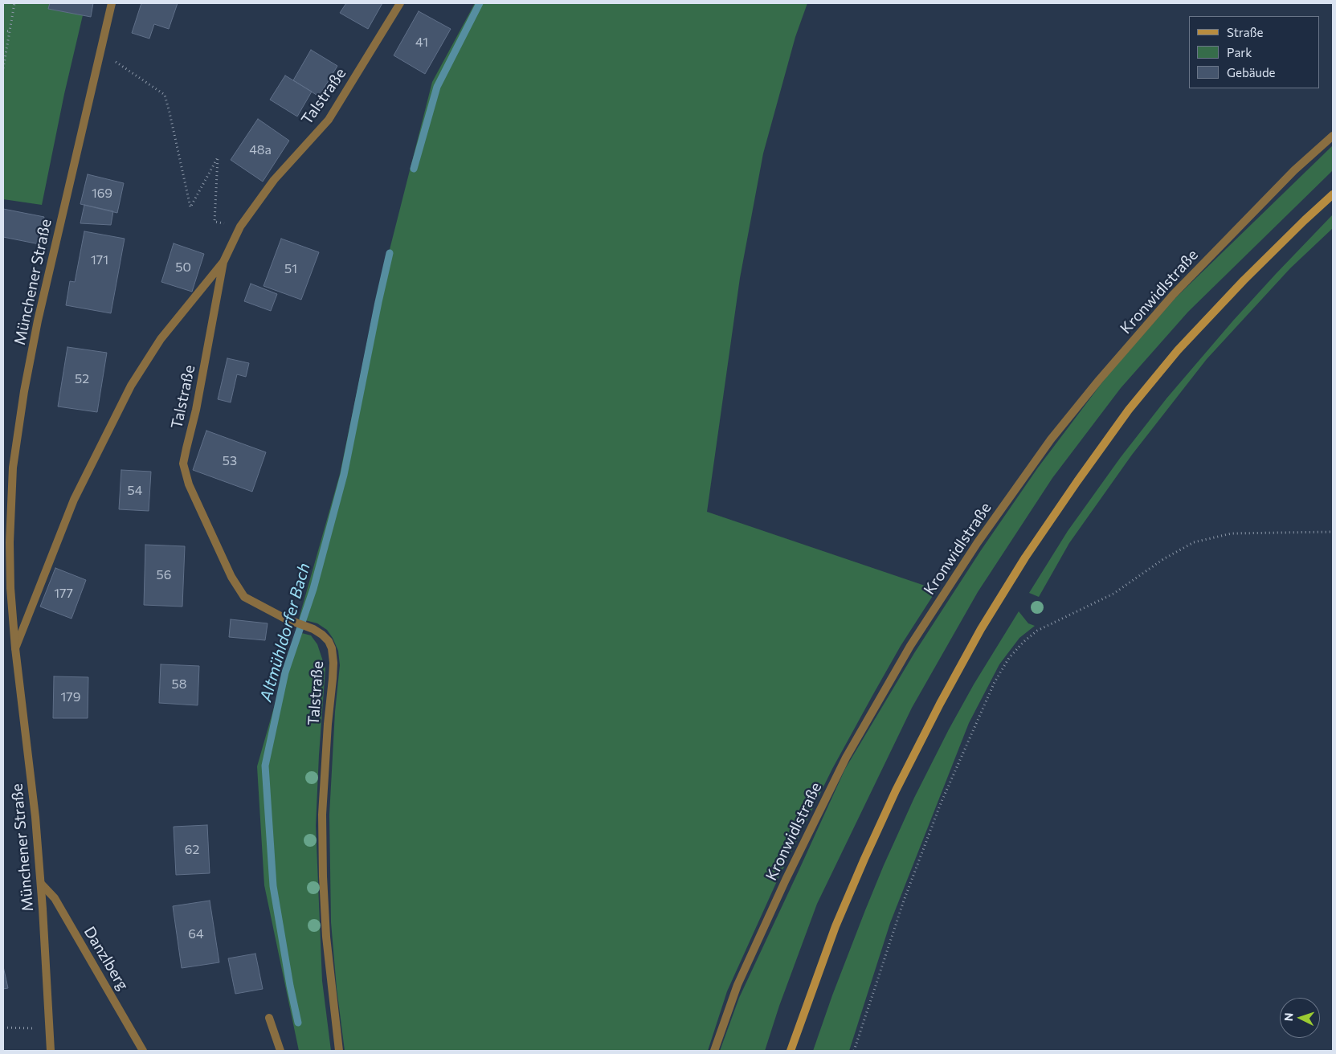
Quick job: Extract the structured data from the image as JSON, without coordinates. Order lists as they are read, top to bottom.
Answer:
{
  "streets": {
    "street": [
      "Talstraße",
      "Münchener Straße",
      "Kronwidlstraße",
      "Danzlberg"
    ]
  },
  "crossings": [
    ["Talstraße", "Münchener Straße"],
    ["Münchener Straße", "Danzlberg"]
  ],
  "water": ["Altmühldorfer Bach"],
  "house_numbers": [
    "41",
    "48a",
    "169",
    "171",
    "50",
    "51",
    "52",
    "53",
    "54",
    "56",
    "177",
    "58",
    "179",
    "62",
    "64"
  ],
  "legend": ["Straße", "Park", "Gebäude"],
  "north": "left"
}
